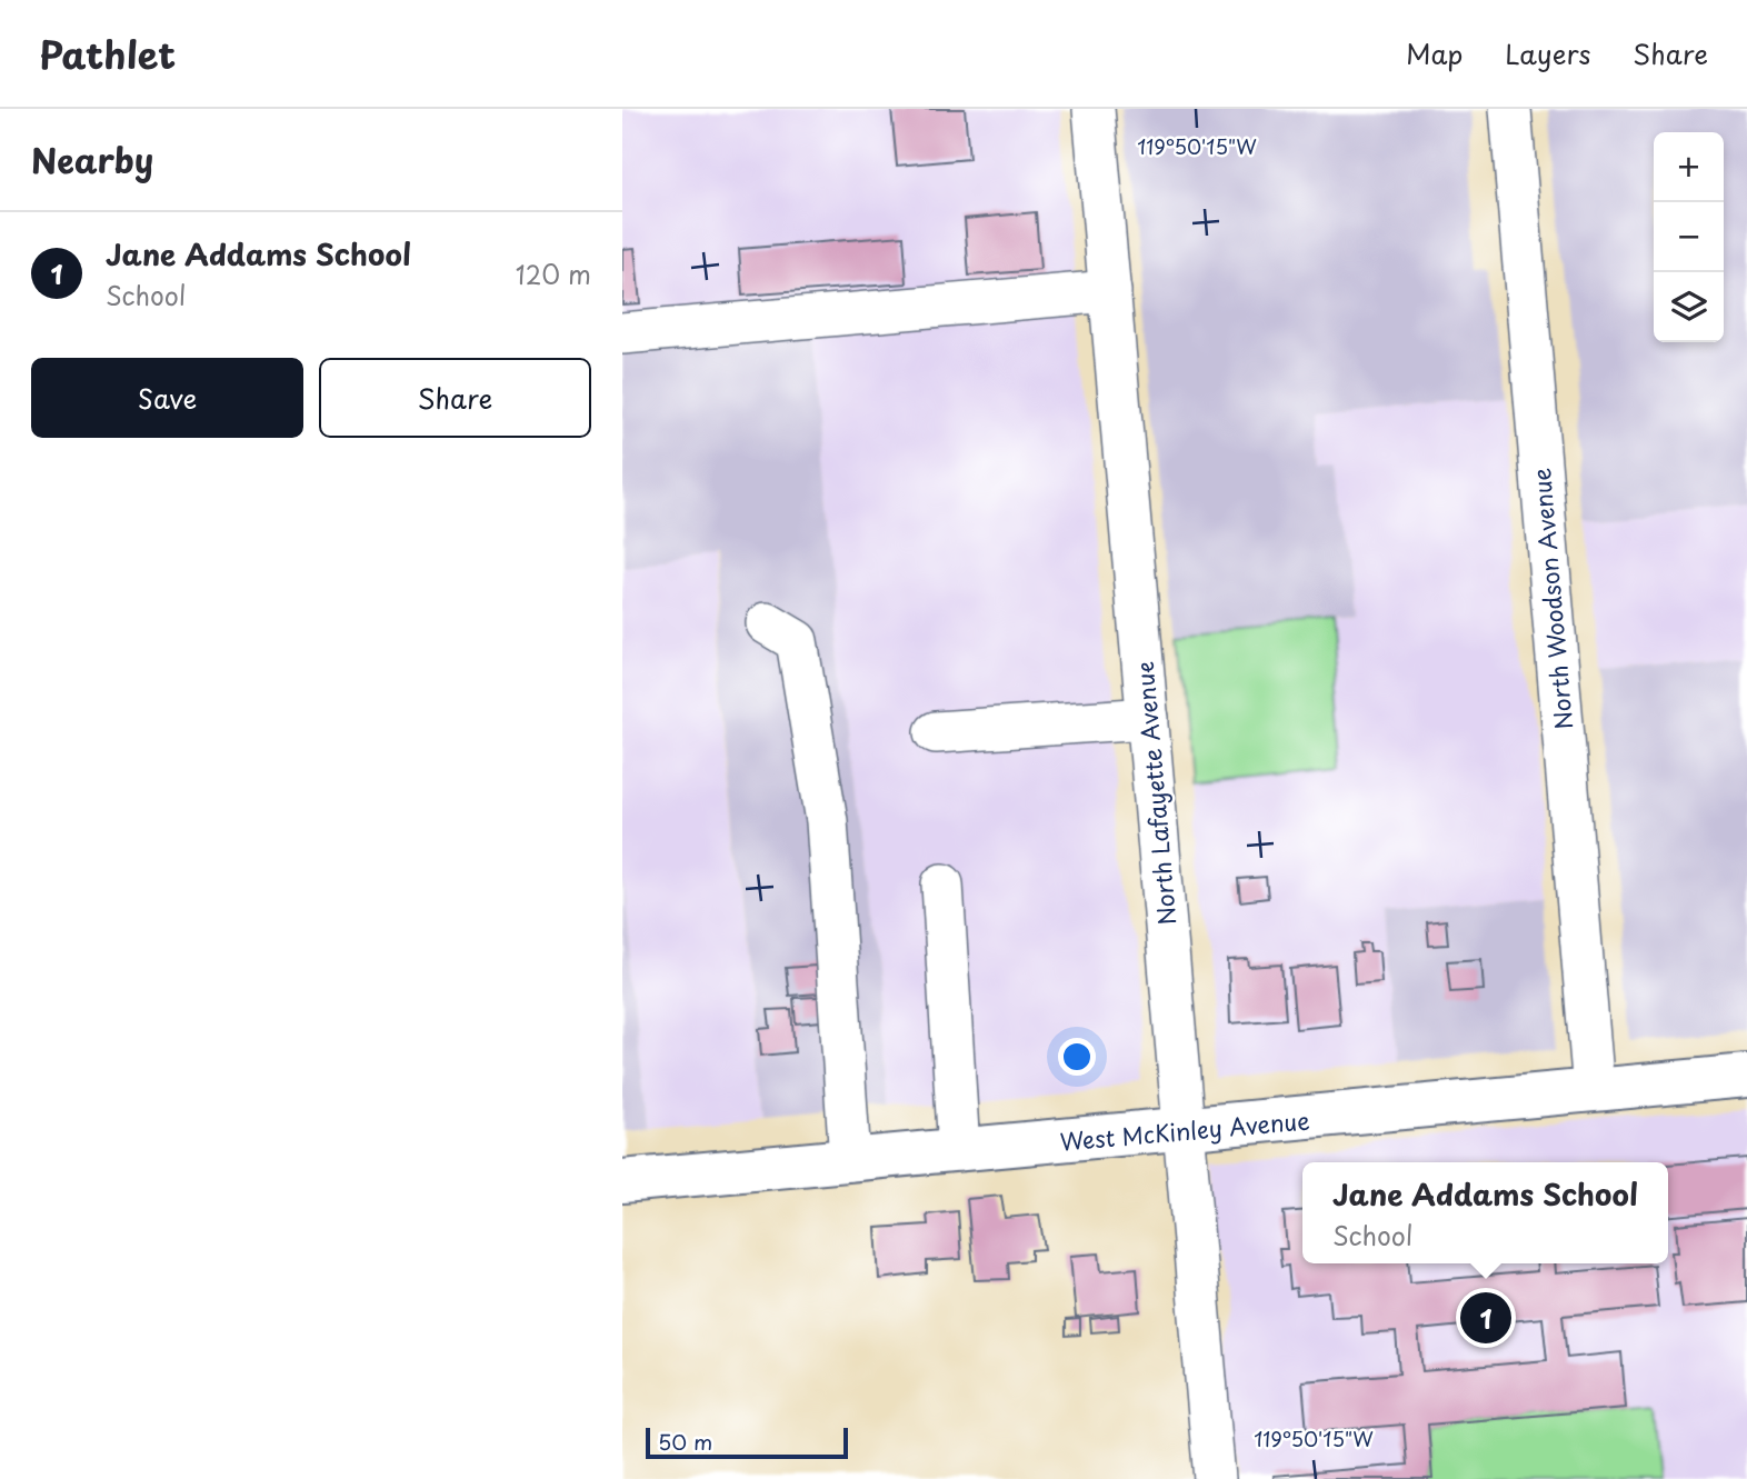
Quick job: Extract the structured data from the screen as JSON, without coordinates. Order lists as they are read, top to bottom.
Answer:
{
  "streets": {
    "main road": ["West McKinley Avenue"],
    "street": ["North Woodson Avenue", "North Lafayette Avenue"]
  },
  "crossings": [
    ["North Woodson Avenue", "West McKinley Avenue"],
    ["North Lafayette Avenue", "West McKinley Avenue"]
  ],
  "scale_bar": "50 m",
  "page": {
    "header": "Pathlet",
    "nav": ["Map", "Layers", "Share"],
    "heading": "Nearby",
    "map_buttons": ["+", "−"],
    "list": [
      {
        "mark": "1",
        "name": "Jane Addams School",
        "note": "School",
        "value": "120 m"
      }
    ],
    "buttons": ["Save", "Share"],
    "popup": ["Jane Addams School", "School"],
    "pins": "1",
    "scale": "50 m"
  },
  "coordinates": ["119°50'15\"W"]
}
